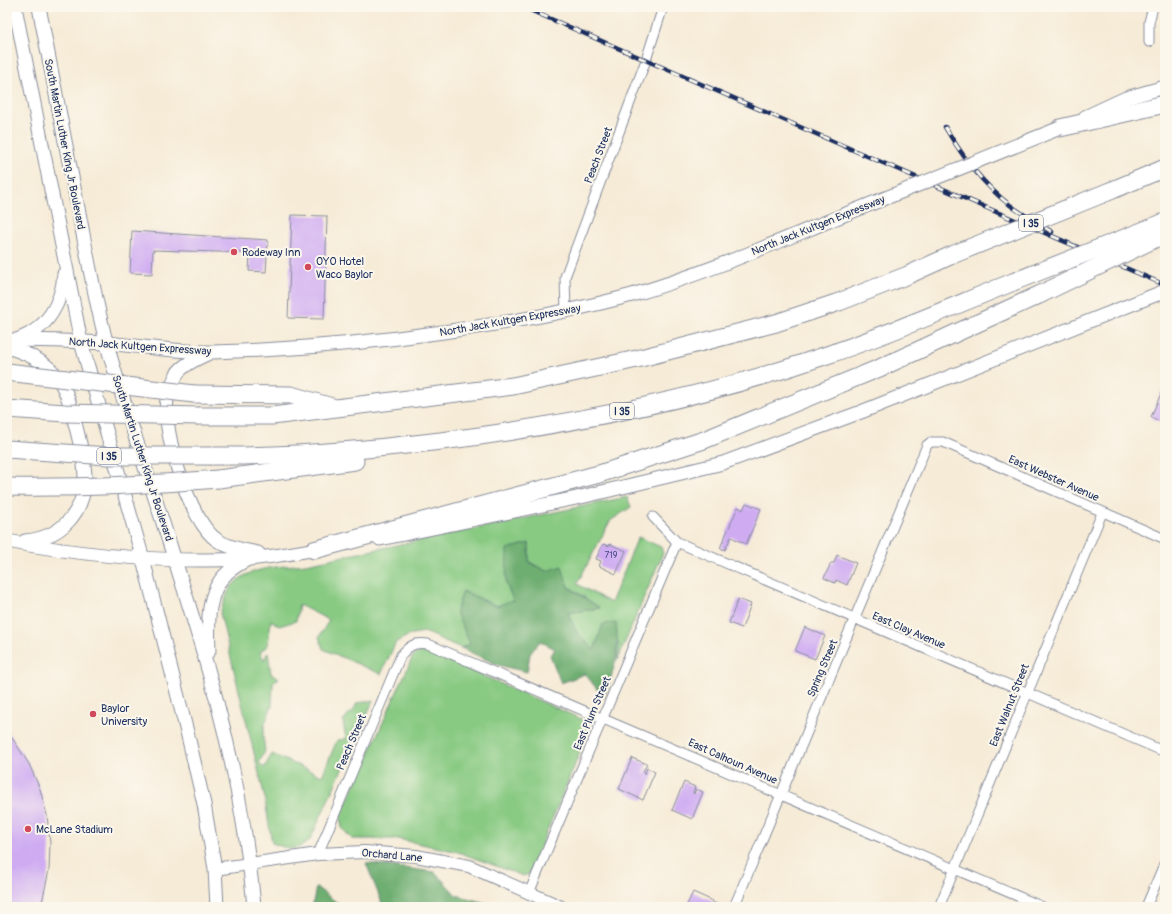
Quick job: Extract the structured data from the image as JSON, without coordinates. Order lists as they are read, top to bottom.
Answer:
{
  "streets": {
    "highway": ["I 35"],
    "main road": ["South Martin Luther King Jr Boulevard", "North Jack Kultgen Expressway"],
    "street": [
      "Peach Street",
      "East Webster Avenue",
      "East Clay Avenue",
      "Spring Street",
      "East Walnut Street",
      "East Plum Street",
      "East Calhoun Avenue",
      "Orchard Lane"
    ]
  },
  "crossings": [
    ["South Martin Luther King Jr Boulevard", "North Jack Kultgen Expressway"],
    ["South Martin Luther King Jr Boulevard", "Orchard Lane"],
    ["Peach Street", "North Jack Kultgen Expressway"],
    ["Peach Street", "East Calhoun Avenue"],
    ["Peach Street", "Orchard Lane"],
    ["East Webster Avenue", "Spring Street"],
    ["East Webster Avenue", "East Walnut Street"],
    ["East Clay Avenue", "Spring Street"],
    ["East Clay Avenue", "East Walnut Street"],
    ["East Clay Avenue", "East Plum Street"],
    ["Spring Street", "East Calhoun Avenue"],
    ["East Walnut Street", "East Calhoun Avenue"],
    ["East Plum Street", "East Calhoun Avenue"],
    ["East Plum Street", "Orchard Lane"]
  ],
  "places": [
    "Rodeway Inn",
    "OYO Hotel Waco Baylor",
    "Baylor University",
    "McLane Stadium"
  ],
  "house_numbers": ["719"]
}
